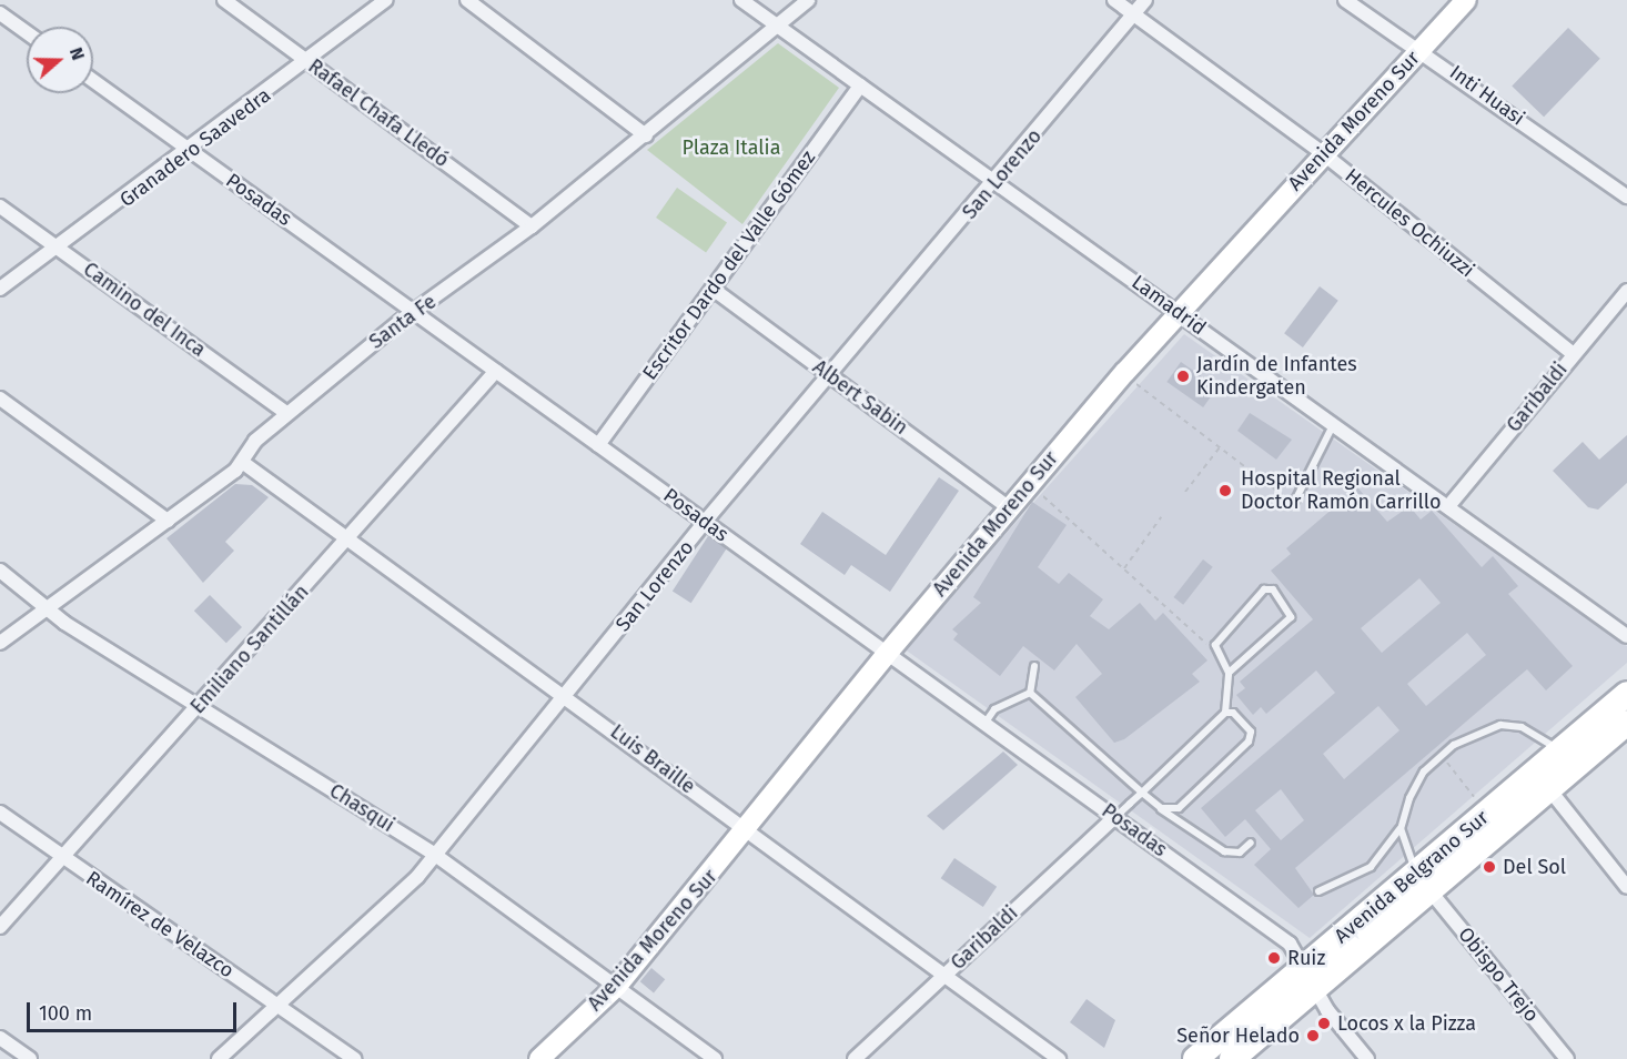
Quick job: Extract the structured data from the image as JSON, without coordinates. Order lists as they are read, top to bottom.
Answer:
{
  "streets": {
    "highway": ["Avenida Belgrano Sur"],
    "street": [
      "Inti Huasi",
      "Rafael Chafa Lledó",
      "Avenida Moreno Sur",
      "Granadero Saavedra",
      "San Lorenzo",
      "Posadas",
      "Hercules Ochiuzzi",
      "Escritor Dardo del Valle Gómez",
      "Lamadrid",
      "Camino del Inca",
      "Santa Fe",
      "Albert Sabin",
      "Garibaldi",
      "Emiliano Santillán",
      "Luis Braille",
      "Chasqui",
      "Ramírez de Velazco",
      "Obispo Trejo"
    ]
  },
  "crossings": [
    ["Inti Huasi", "Avenida Moreno Sur"],
    ["Rafael Chafa Lledó", "Granadero Saavedra"],
    ["Rafael Chafa Lledó", "Santa Fe"],
    ["Avenida Moreno Sur", "Posadas"],
    ["Avenida Moreno Sur", "Hercules Ochiuzzi"],
    ["Avenida Moreno Sur", "Lamadrid"],
    ["Avenida Moreno Sur", "Albert Sabin"],
    ["Avenida Moreno Sur", "Luis Braille"],
    ["Avenida Moreno Sur", "Chasqui"],
    ["Granadero Saavedra", "Posadas"],
    ["Granadero Saavedra", "Camino del Inca"],
    ["San Lorenzo", "Posadas"],
    ["San Lorenzo", "Hercules Ochiuzzi"],
    ["San Lorenzo", "Lamadrid"],
    ["San Lorenzo", "Albert Sabin"],
    ["San Lorenzo", "Luis Braille"],
    ["San Lorenzo", "Chasqui"],
    ["San Lorenzo", "Ramírez de Velazco"],
    ["Posadas", "Escritor Dardo del Valle Gómez"],
    ["Posadas", "Santa Fe"],
    ["Posadas", "Garibaldi"],
    ["Posadas", "Emiliano Santillán"],
    ["Posadas", "Avenida Belgrano Sur"],
    ["Hercules Ochiuzzi", "Garibaldi"],
    ["Escritor Dardo del Valle Gómez", "Lamadrid"],
    ["Escritor Dardo del Valle Gómez", "Albert Sabin"],
    ["Lamadrid", "Santa Fe"],
    ["Lamadrid", "Garibaldi"],
    ["Camino del Inca", "Santa Fe"],
    ["Santa Fe", "Luis Braille"],
    ["Santa Fe", "Chasqui"],
    ["Garibaldi", "Luis Braille"],
    ["Emiliano Santillán", "Luis Braille"],
    ["Emiliano Santillán", "Chasqui"],
    ["Emiliano Santillán", "Ramírez de Velazco"],
    ["Avenida Belgrano Sur", "Obispo Trejo"]
  ],
  "parks": ["Plaza Italia"],
  "places": [
    "Jardín de Infantes Kindergaten",
    "Hospital Regional Doctor Ramón Carrillo",
    "Del Sol",
    "Ruiz",
    "Locos x la Pizza",
    "Señor Helado"
  ],
  "scale_bar": "100 m",
  "north": "right"
}
